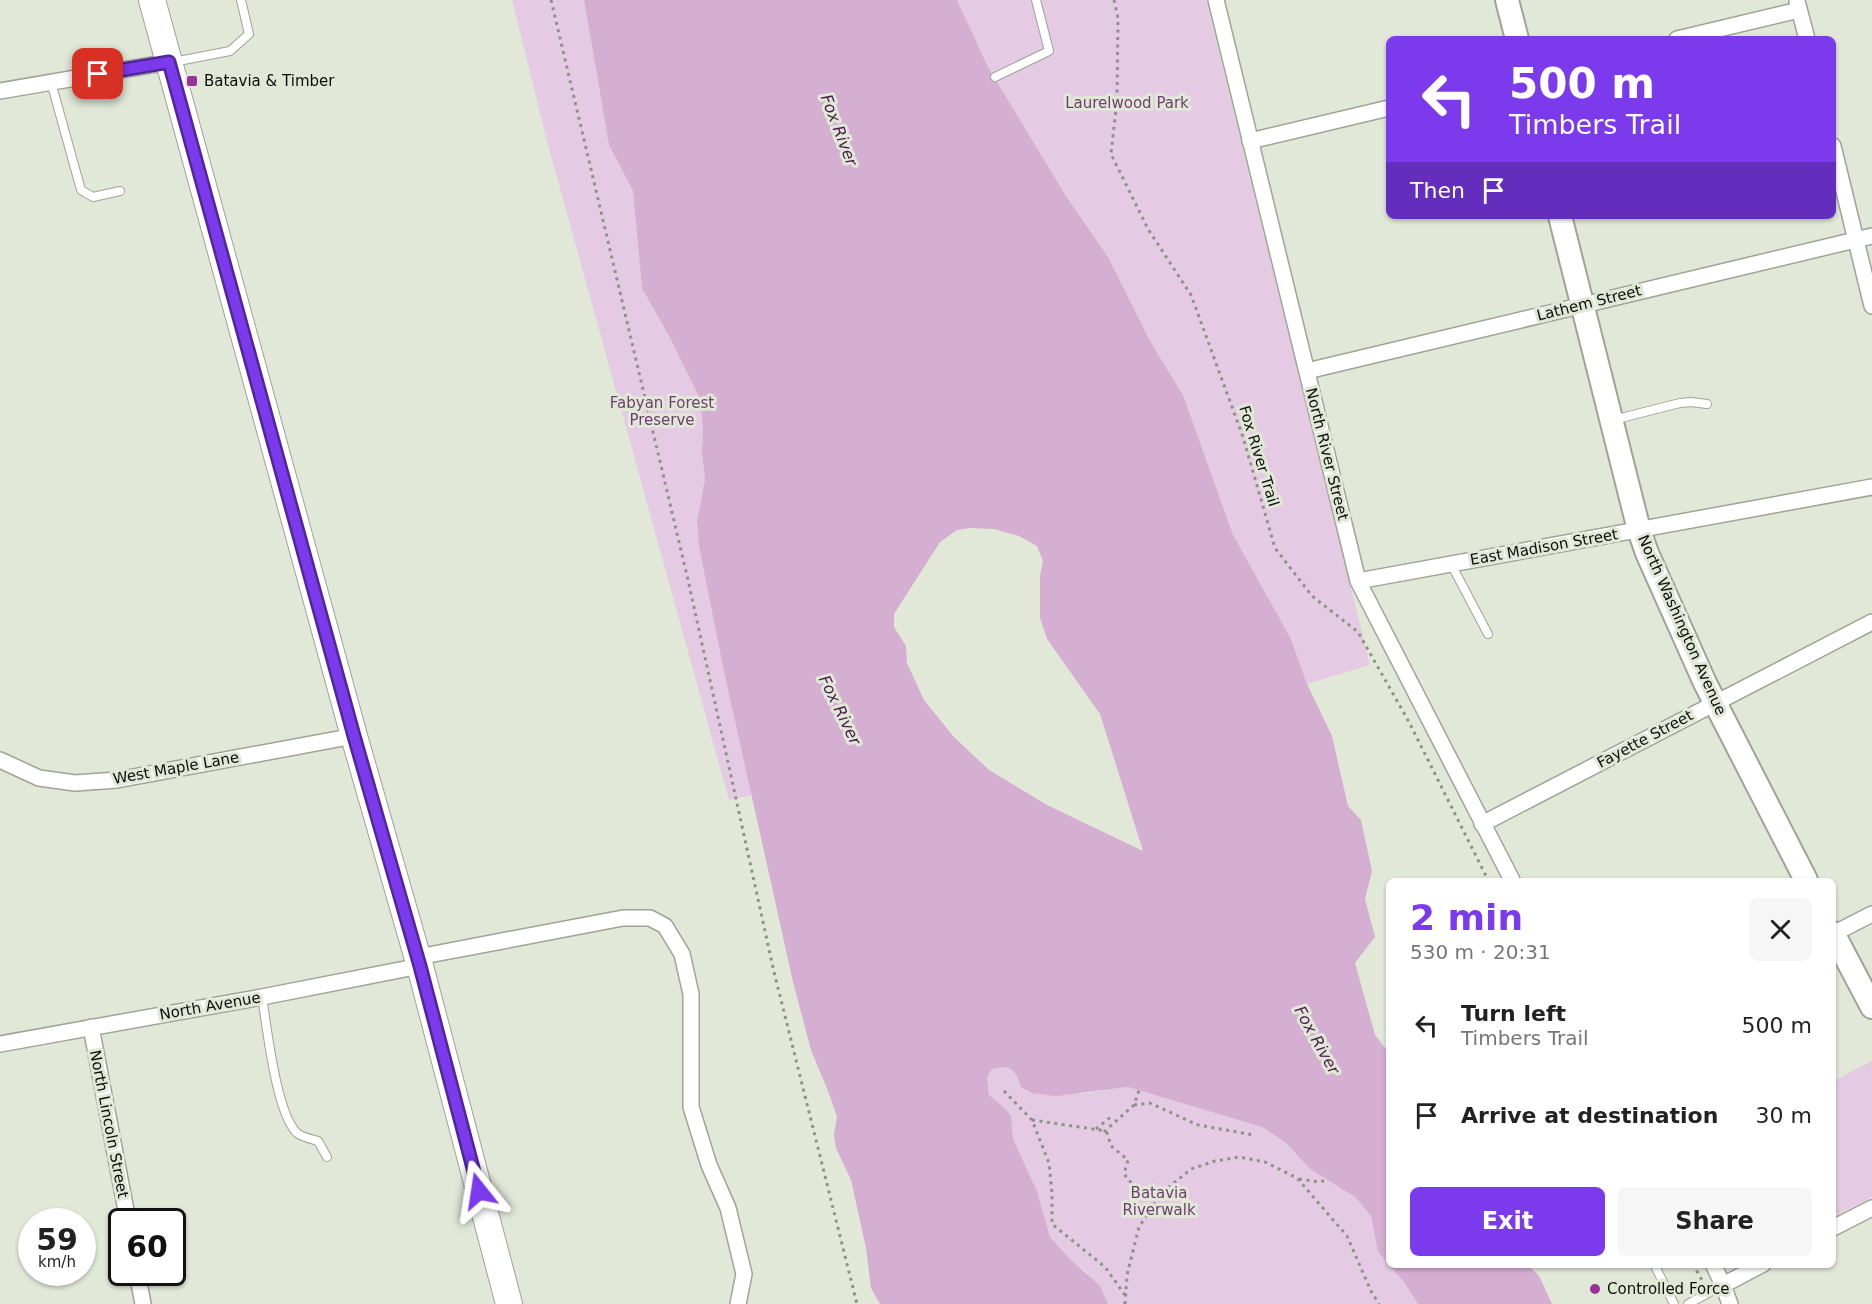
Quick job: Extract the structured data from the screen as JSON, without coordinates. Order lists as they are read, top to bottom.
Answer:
{
  "streets": {
    "main road": ["North Washington Avenue"],
    "street": [
      "Lathem Street",
      "North River Street",
      "East Madison Street",
      "Fayette Street",
      "West Maple Lane",
      "North Avenue",
      "North Lincoln Street"
    ],
    "path": ["Fox River Trail"]
  },
  "crossings": [
    ["Lathem Street", "North River Street"],
    ["Lathem Street", "North Washington Avenue"],
    ["North River Street", "East Madison Street"],
    ["North River Street", "Fayette Street"],
    ["East Madison Street", "North Washington Avenue"],
    ["North Washington Avenue", "Fayette Street"],
    ["North Avenue", "North Lincoln Street"]
  ],
  "water": ["Fox River"],
  "parks": ["Laurelwood Park", "Fabyan Forest Preserve", "Batavia Riverwalk"],
  "places": {
    "transit": ["Batavia & Timber"],
    "other": ["Controlled Force"]
  },
  "page": {
    "turn": ["500 m", "Timbers Trail"],
    "then": "Then",
    "heading": ["2 min", "530 m · 20:31"],
    "list": [
      {
        "name": "Turn left",
        "note": "Timbers Trail",
        "value": "500 m"
      },
      {
        "name": "Arrive at destination",
        "value": "30 m"
      }
    ],
    "buttons": ["Exit", "Share"],
    "speed": "59 km/h",
    "limit": "60"
  }
}
